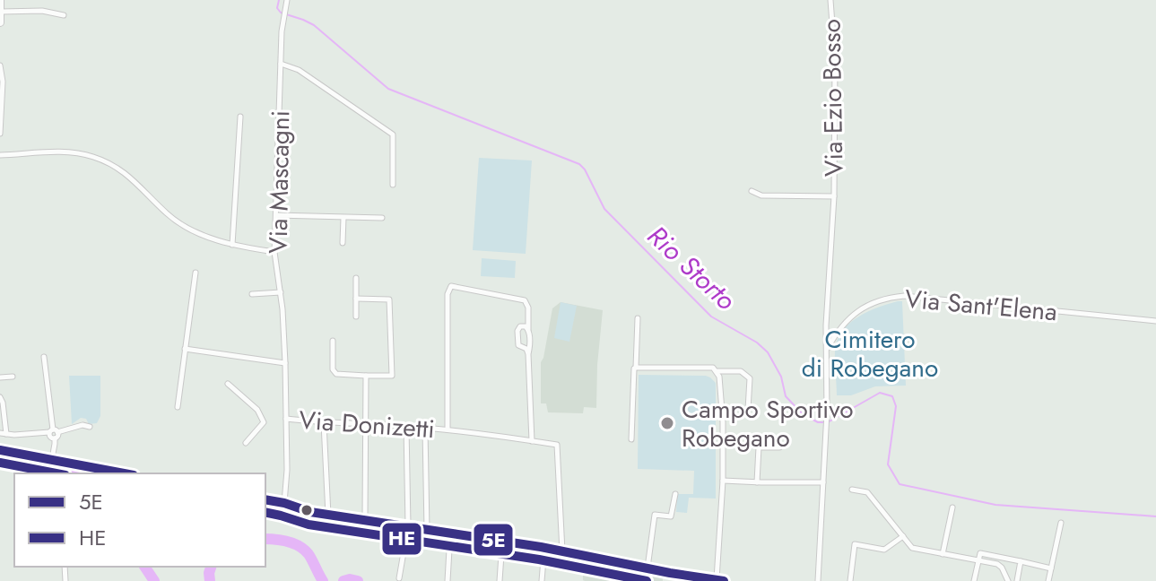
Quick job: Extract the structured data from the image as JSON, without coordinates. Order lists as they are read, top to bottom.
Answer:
{
  "streets": {
    "street": [
      "Via Ezio Bosso",
      "Via Mascagni",
      "Via Sant'Elena",
      "Via Donizetti"
    ]
  },
  "crossings": [
    ["Via Ezio Bosso", "Via Sant'Elena"],
    ["Via Mascagni", "Via Donizetti"]
  ],
  "water": ["Rio Storto"],
  "parks": ["Cimitero di Robegano"],
  "places": ["Campo Sportivo Robegano"],
  "lines": ["transit line 5E", "transit line HE"],
  "legend": ["5E", "HE"]
}
